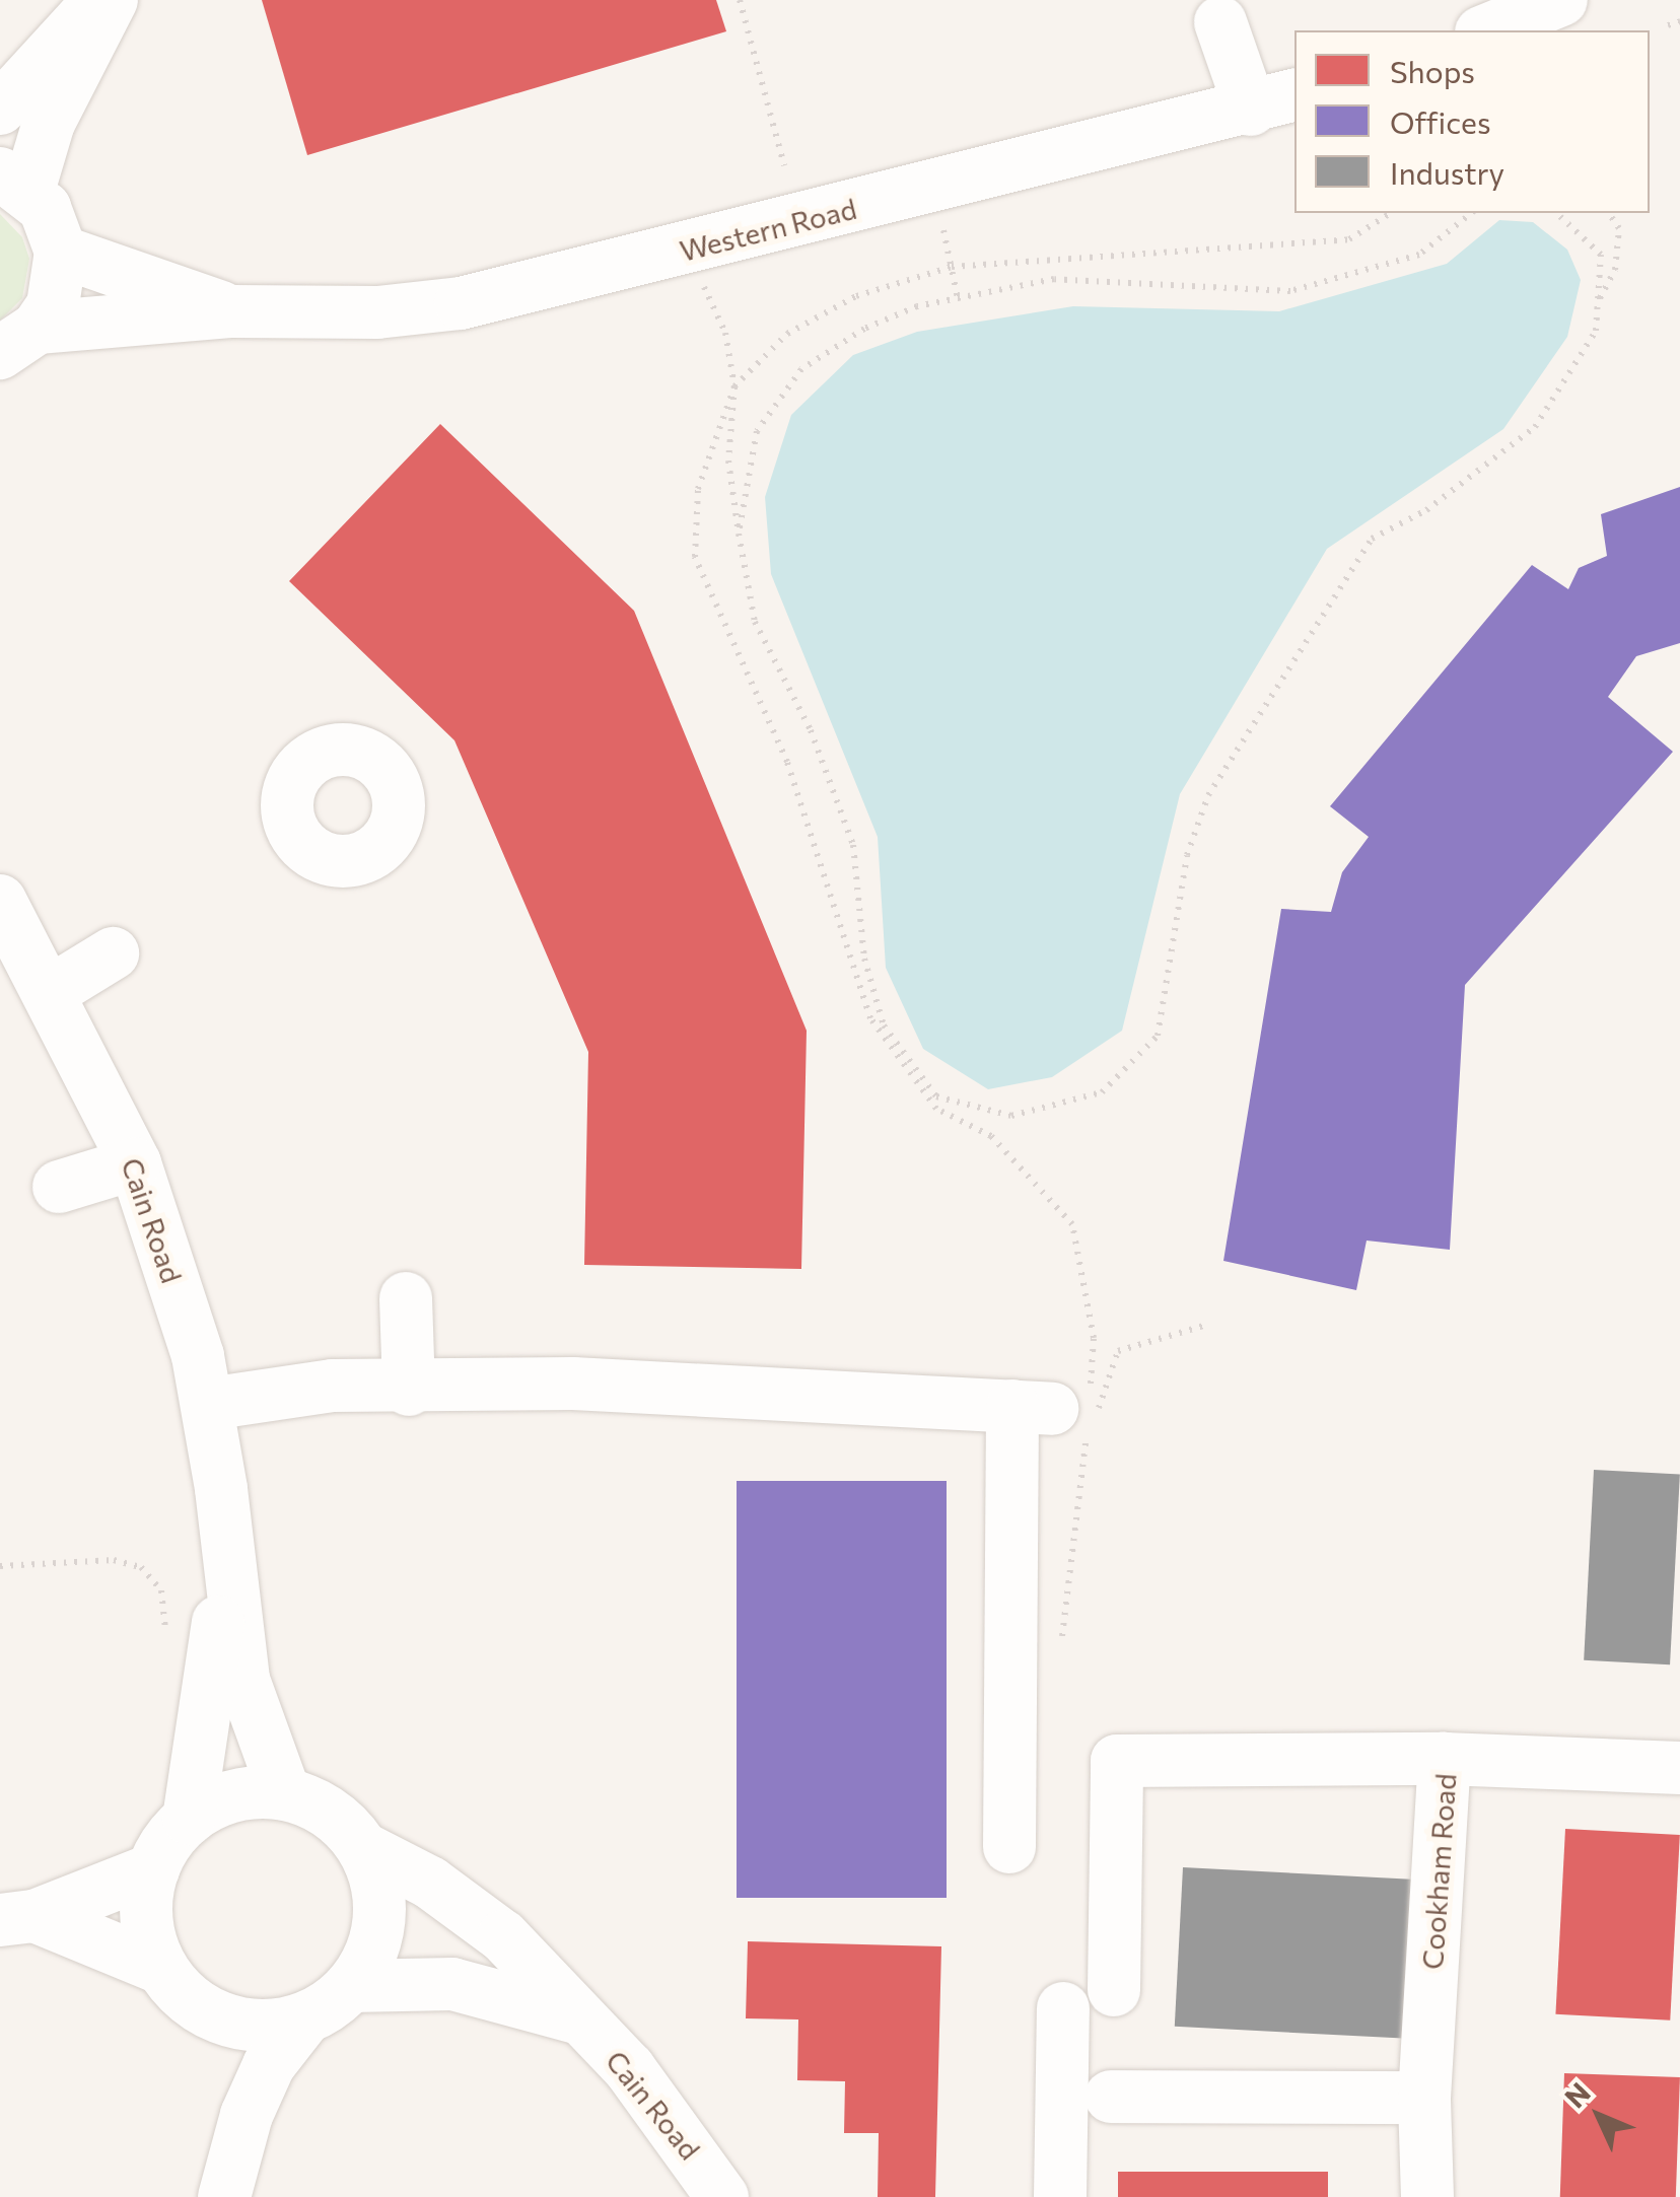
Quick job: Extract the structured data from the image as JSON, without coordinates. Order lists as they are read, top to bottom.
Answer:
{
  "streets": {
    "street": ["Western Road", "Cain Road", "Cookham Road"]
  },
  "legend": ["Shops", "Offices", "Industry"],
  "north": "top left"
}
